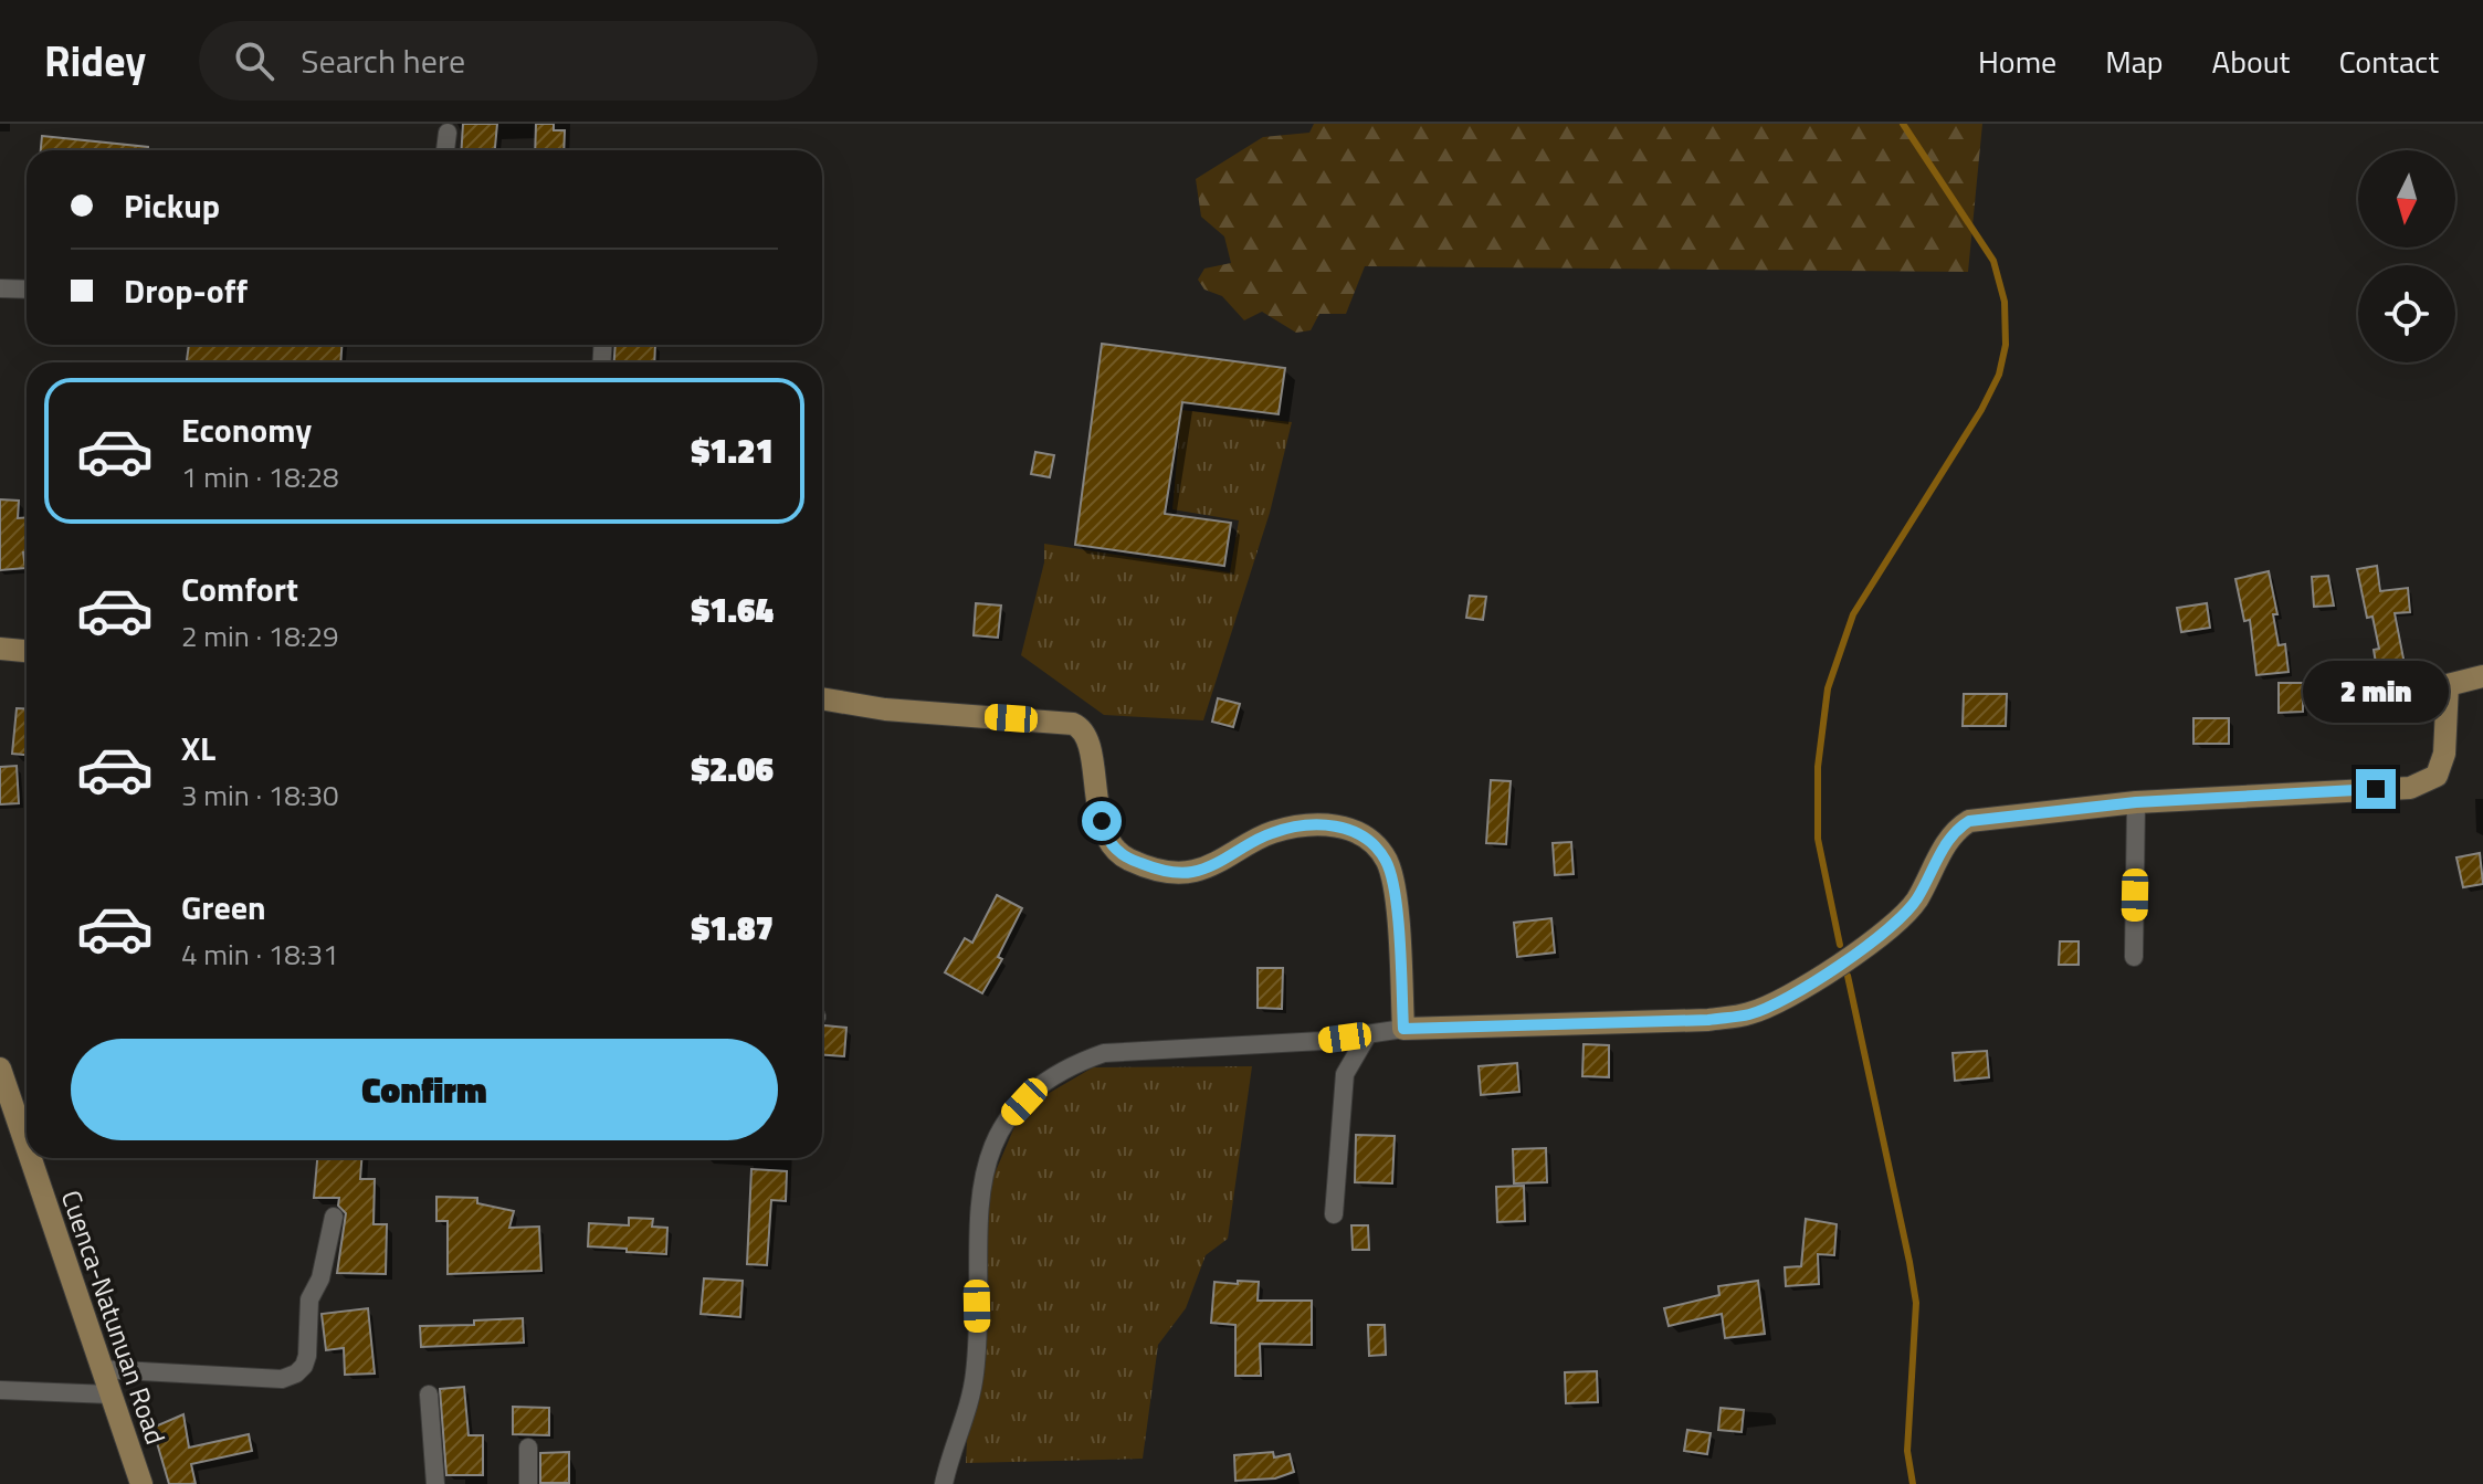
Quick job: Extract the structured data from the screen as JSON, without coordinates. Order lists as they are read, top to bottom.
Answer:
{
  "streets": {
    "street": ["Cuenca-Natunuan Road"]
  },
  "north": "bottom",
  "page": {
    "header": "Ridey",
    "search": "Search here",
    "nav": [
      "Home",
      "Map",
      "About",
      "Contact"
    ],
    "banner": ["Pickup", "Drop-off"],
    "list": [
      {
        "name": "Economy",
        "note": "1 min · 18:28",
        "value": "$1.21"
      },
      {
        "name": "Comfort",
        "note": "2 min · 18:29",
        "value": "$1.64"
      },
      {
        "name": "XL",
        "note": "3 min · 18:30",
        "value": "$2.06"
      },
      {
        "name": "Green",
        "note": "4 min · 18:31",
        "value": "$1.87"
      }
    ],
    "bubble": "2 min",
    "buttons": "Confirm"
  }
}
